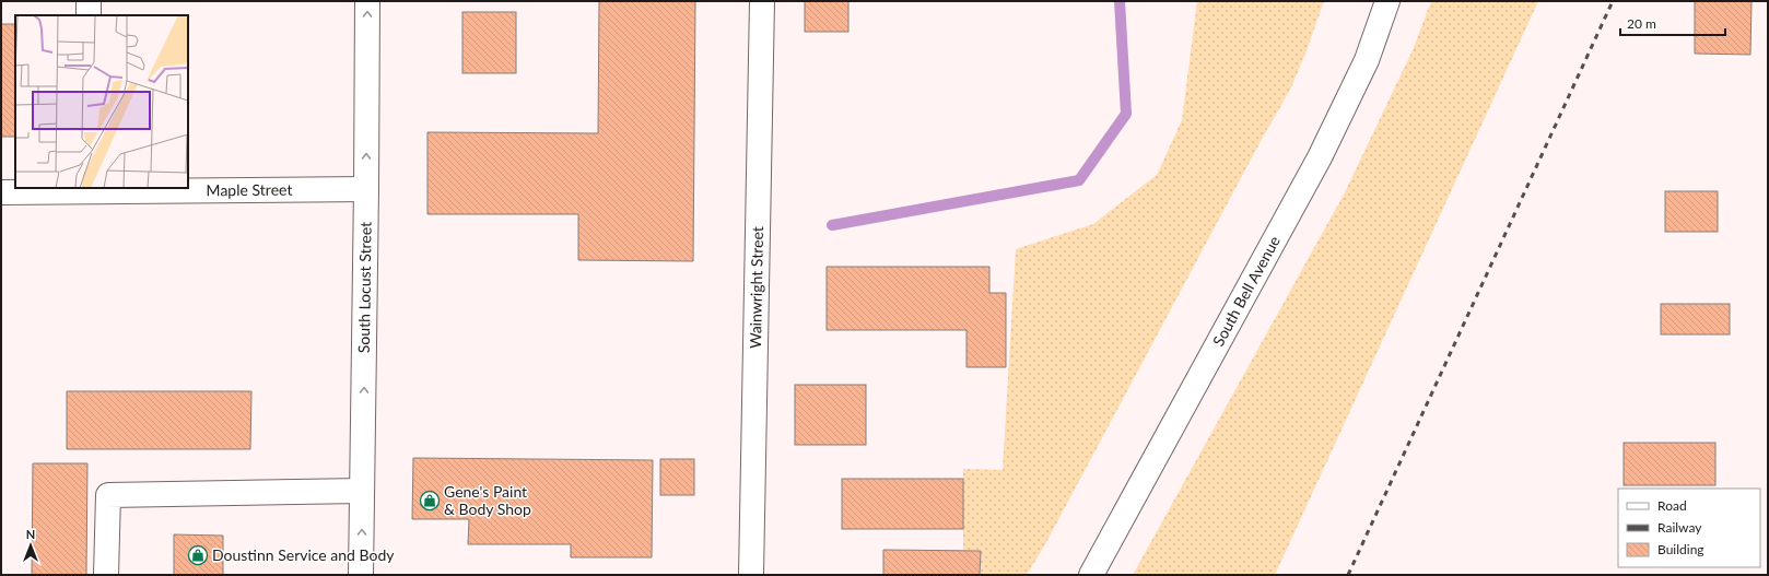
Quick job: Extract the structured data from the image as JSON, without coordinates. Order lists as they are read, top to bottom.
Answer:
{
  "streets": {
    "main road": [
      "Maple Street",
      "South Locust Street",
      "Wainwright Street",
      "South Bell Avenue"
    ]
  },
  "crossings": [
    ["Maple Street", "South Locust Street"]
  ],
  "one_way": ["South Locust Street"],
  "places": {
    "shop": ["Gene's Paint & Body Shop", "Doustinn Service and Body"]
  },
  "legend": ["Road", "Railway", "Building"],
  "scale_bar": "20 m",
  "north": "top"
}
